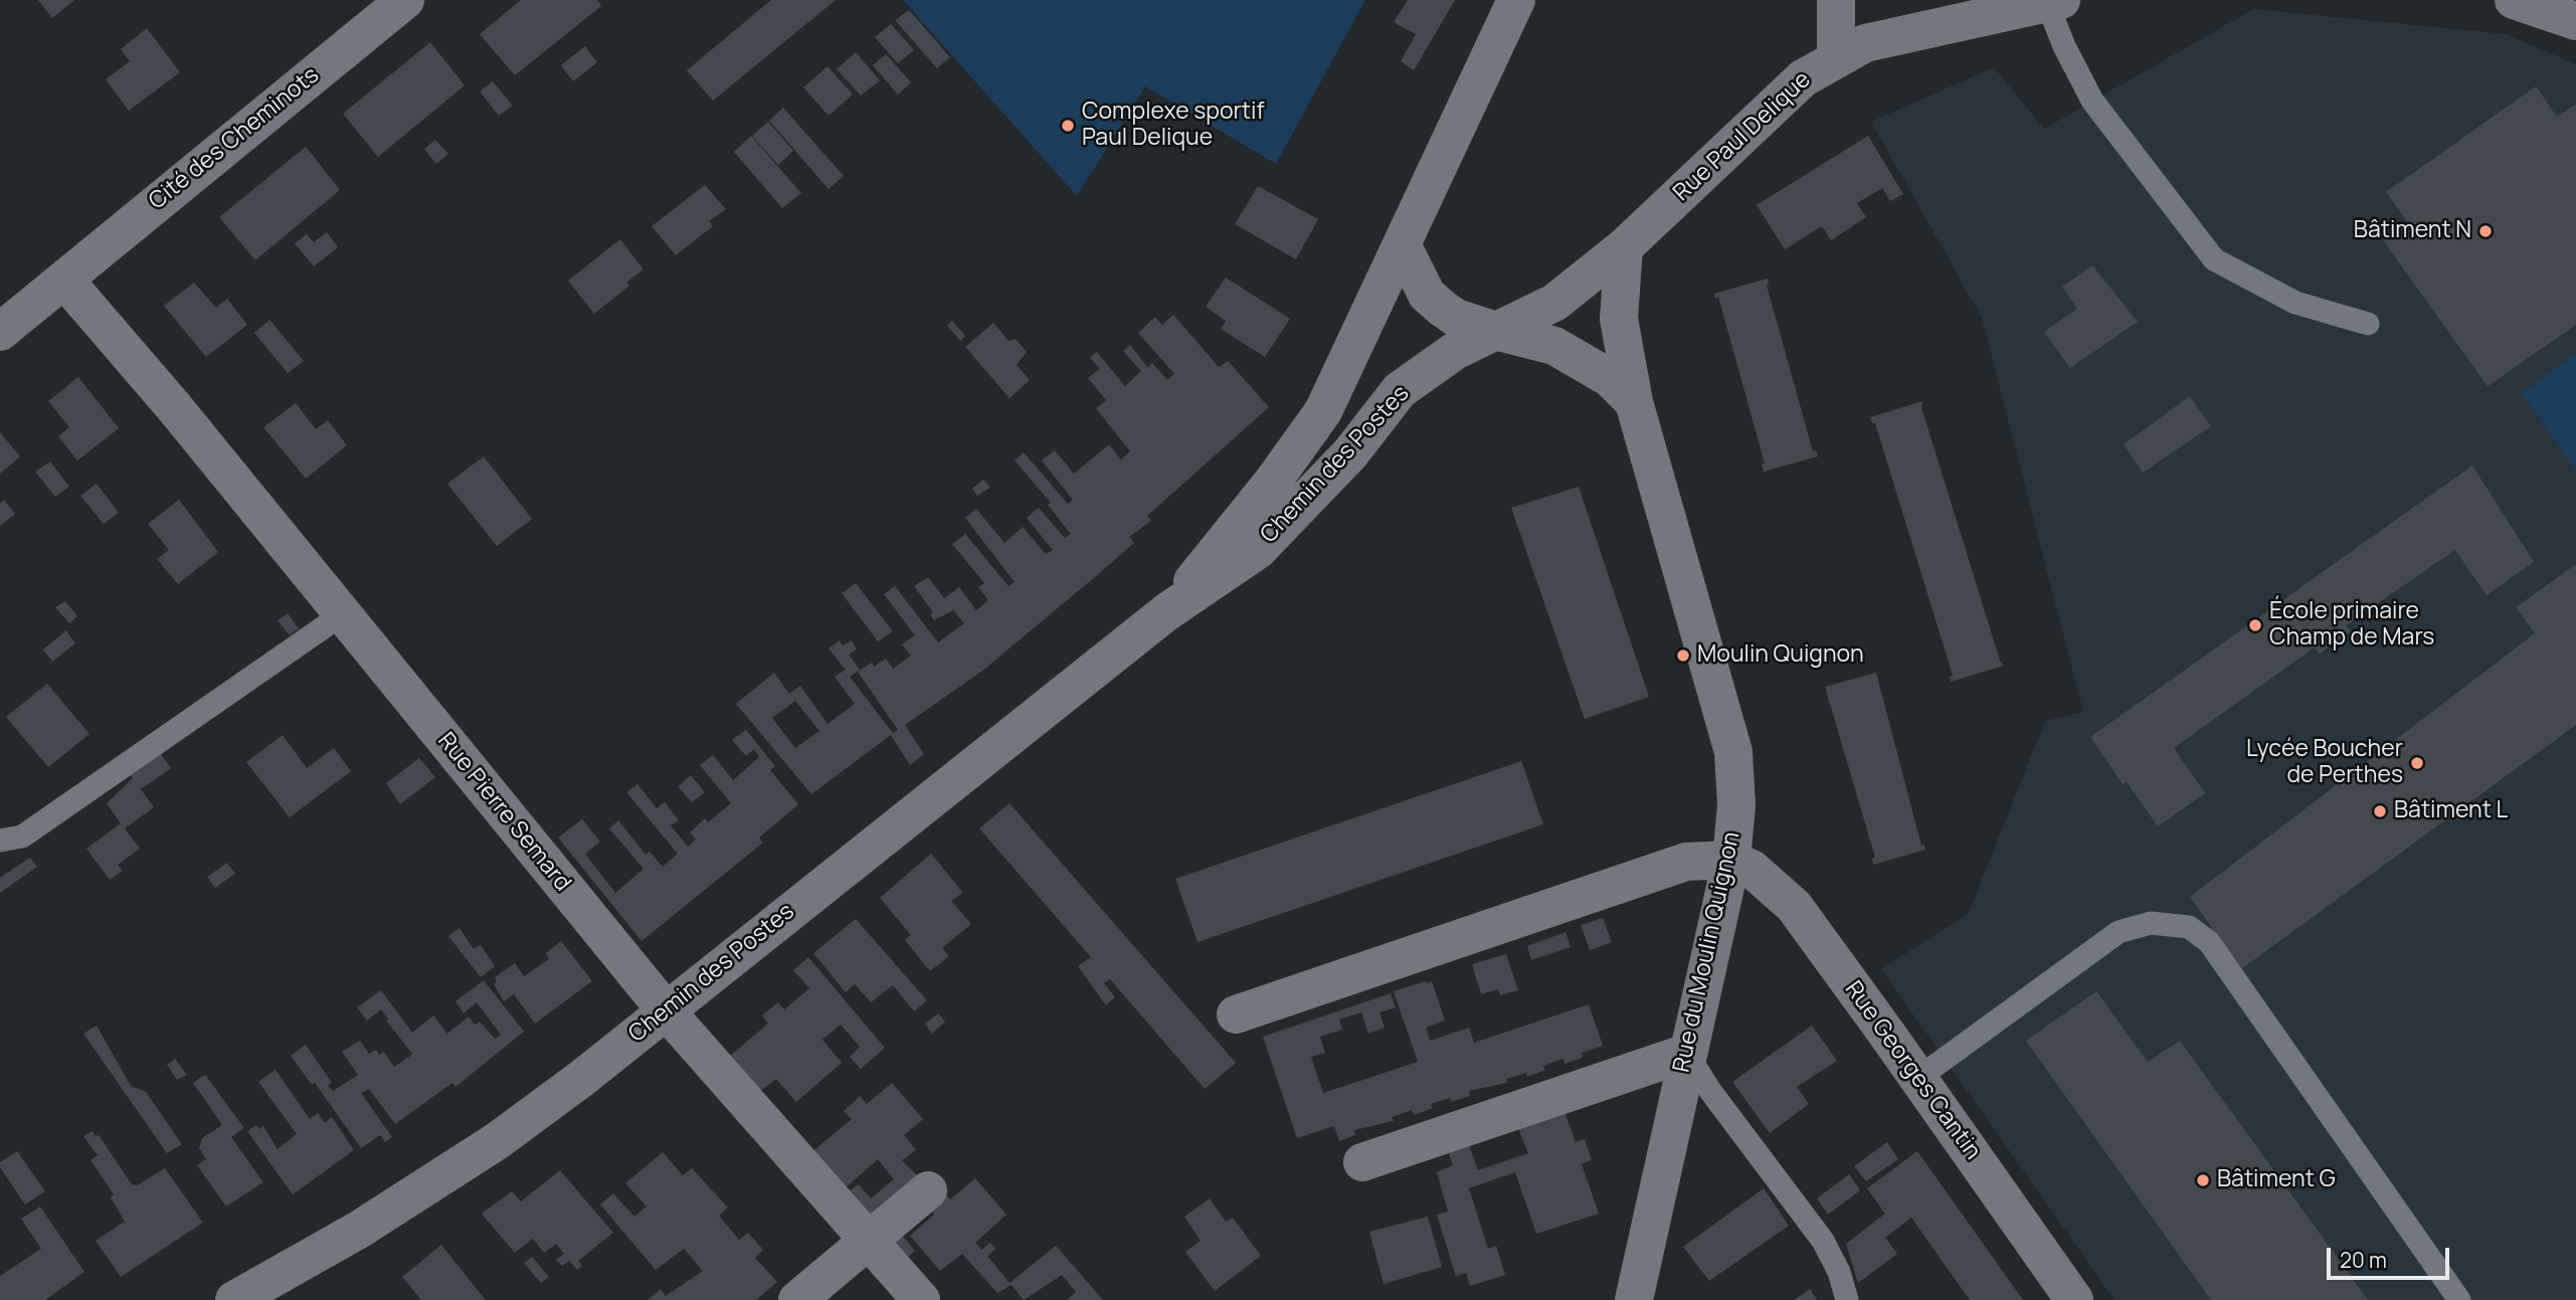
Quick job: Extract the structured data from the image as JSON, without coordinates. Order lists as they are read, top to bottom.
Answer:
{
  "streets": {
    "street": [
      "Rue Paul Delique",
      "Cité des Cheminots",
      "Chemin des Postes",
      "Rue Pierre Semard",
      "Rue du Moulin Quignon",
      "Rue Georges Cantin"
    ]
  },
  "crossings": [
    ["Rue Paul Delique", "Chemin des Postes"],
    ["Rue Paul Delique", "Rue du Moulin Quignon"],
    ["Chemin des Postes", "Rue Pierre Semard"],
    ["Chemin des Postes", "Rue du Moulin Quignon"],
    ["Rue du Moulin Quignon", "Rue Georges Cantin"]
  ],
  "places": [
    "Complexe sportif Paul Delique",
    "Bâtiment N",
    "École primaire Champ de Mars",
    "Moulin Quignon",
    "Lycée Boucher de Perthes",
    "Bâtiment L",
    "Bâtiment G"
  ],
  "scale_bar": "20 m"
}
